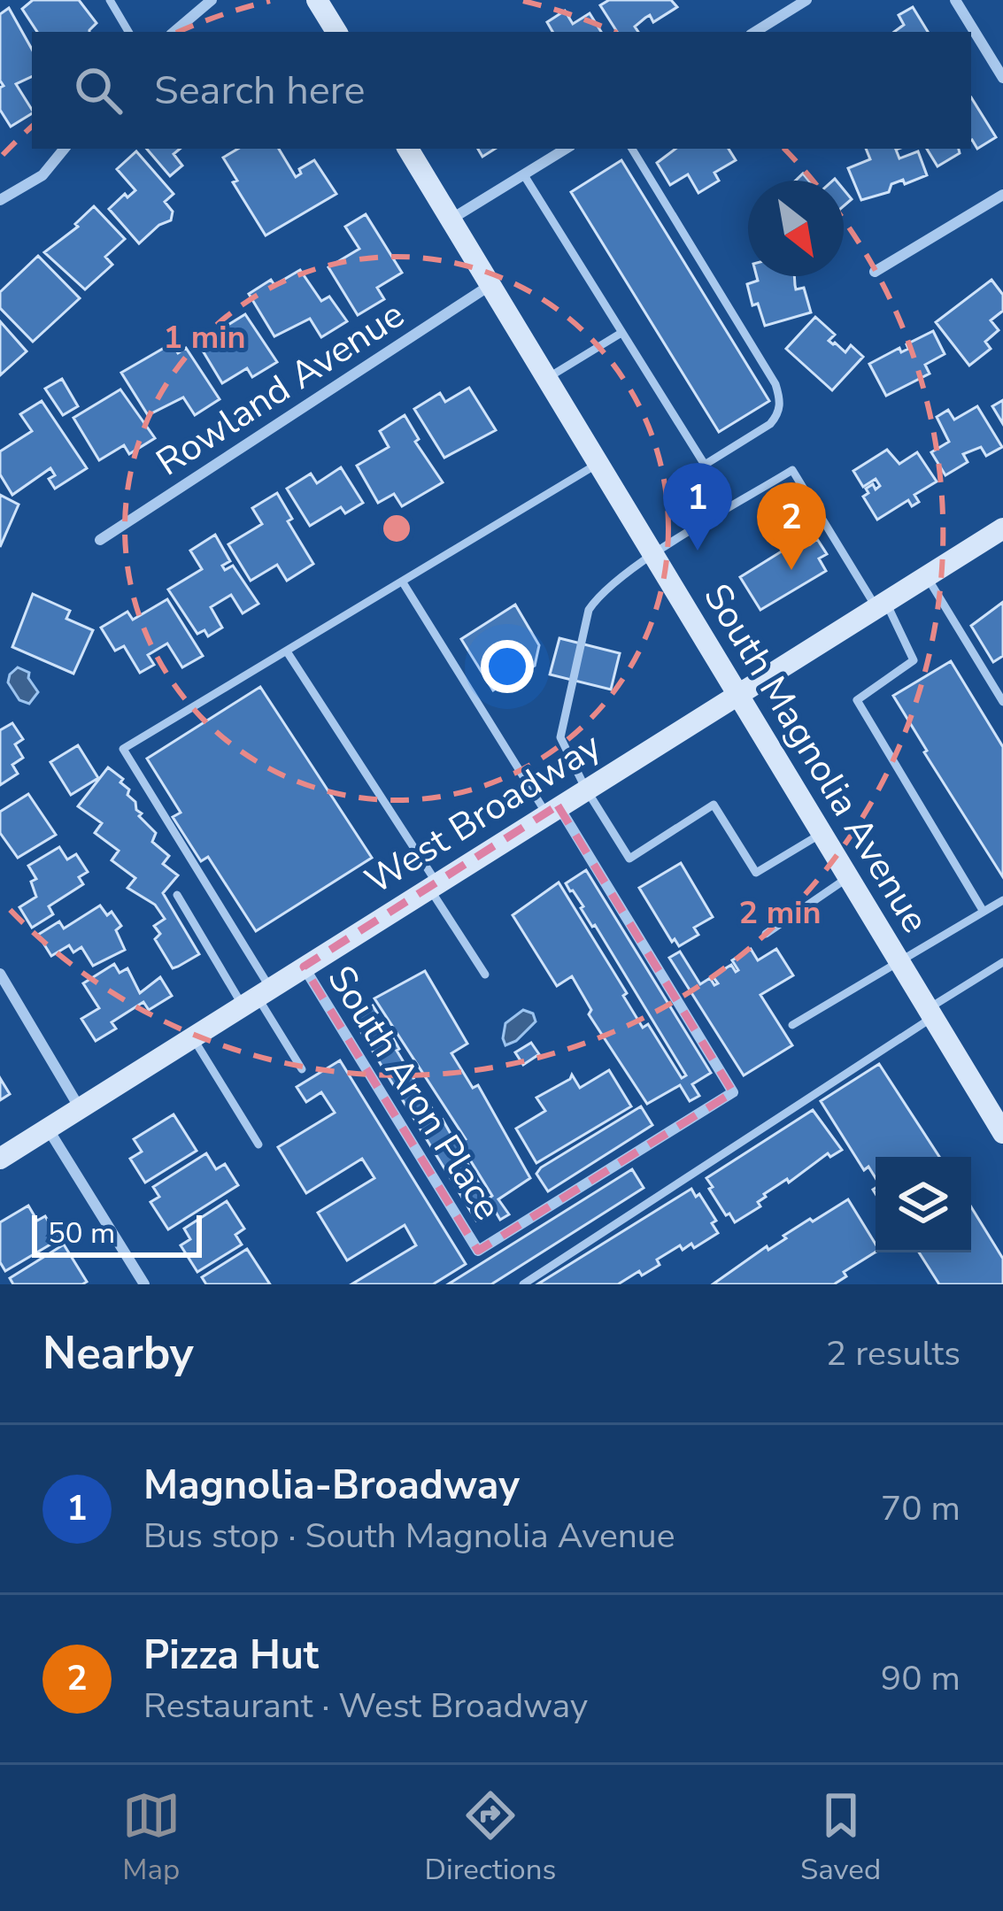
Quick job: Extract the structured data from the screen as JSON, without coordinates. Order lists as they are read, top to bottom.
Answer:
{
  "streets": {
    "main road": ["South Magnolia Avenue", "West Broadway"],
    "street": ["Rowland Avenue", "South Aron Place"]
  },
  "crossings": [
    ["Rowland Avenue", "South Magnolia Avenue"],
    ["South Magnolia Avenue", "West Broadway"],
    ["West Broadway", "South Aron Place"]
  ],
  "scale_bar": "50 m",
  "north": "bottom right",
  "page": {
    "search": "Search here",
    "pins": ["1", "2"],
    "scale": "50 m",
    "heading": ["Nearby", "2 results"],
    "list": [
      {
        "mark": "1",
        "name": "Magnolia-Broadway",
        "note": "Bus stop · South Magnolia Avenue",
        "value": "70 m"
      },
      {
        "mark": "2",
        "name": "Pizza Hut",
        "note": "Restaurant · West Broadway",
        "value": "90 m"
      }
    ],
    "nav": ["Map", "Directions", "Saved"]
  },
  "rings": ["1 min", "2 min"]
}
